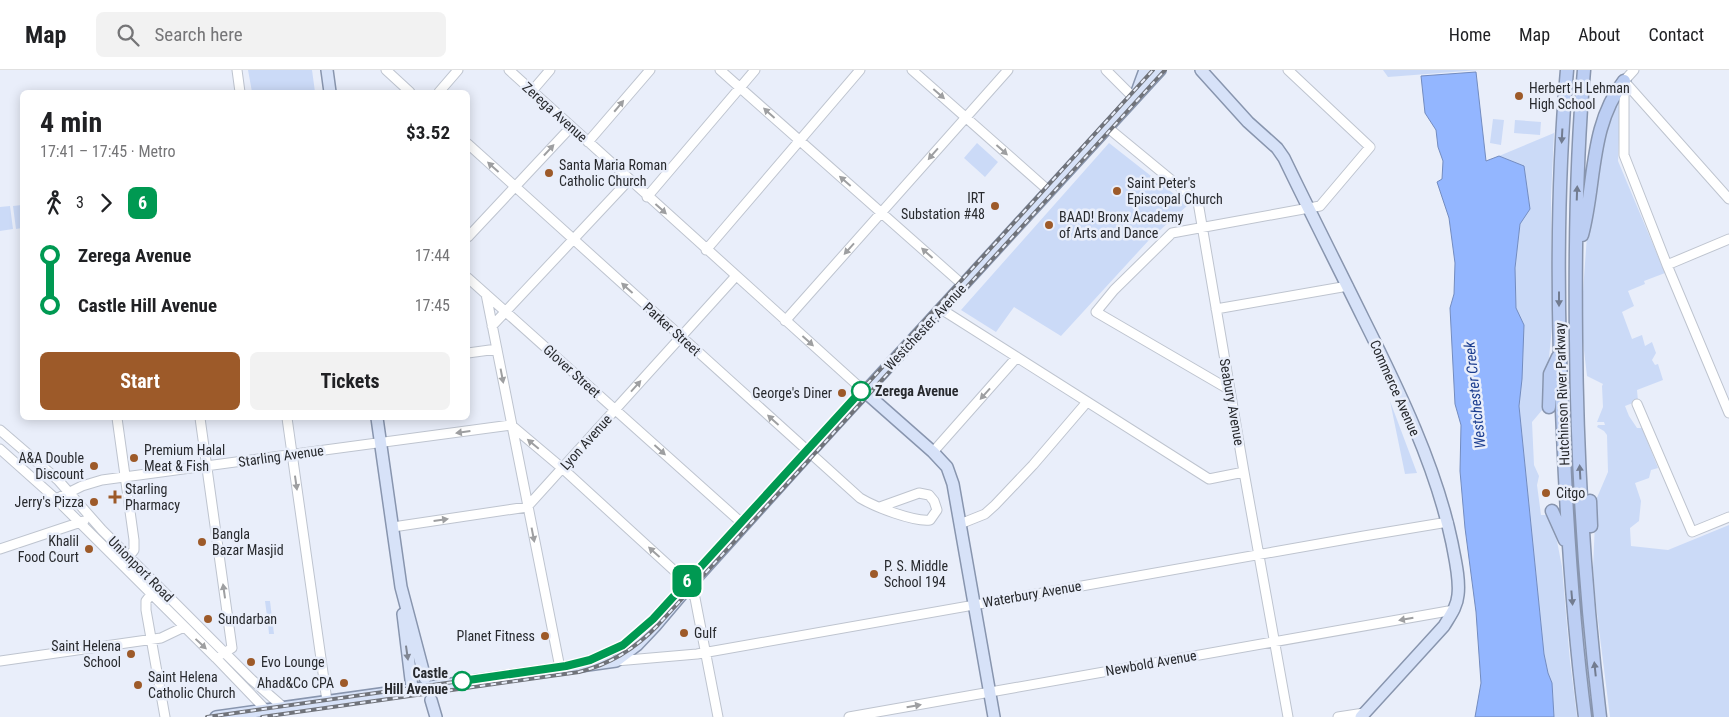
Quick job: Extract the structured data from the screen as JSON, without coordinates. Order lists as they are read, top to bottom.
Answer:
{
  "streets": {
    "highway": ["Hutchinson River Parkway"],
    "main road": ["Zerega Avenue", "Westchester Avenue", "Commerce Avenue"],
    "street": [
      "Parker Street",
      "Glover Street",
      "Seabury Avenue",
      "Lyon Avenue",
      "Starling Avenue",
      "Unionport Road",
      "Waterbury Avenue",
      "Newbold Avenue"
    ]
  },
  "crossings": [
    ["Zerega Avenue", "Westchester Avenue"],
    ["Zerega Avenue", "Lyon Avenue"],
    ["Zerega Avenue", "Waterbury Avenue"],
    ["Zerega Avenue", "Newbold Avenue"],
    ["Westchester Avenue", "Parker Street"],
    ["Westchester Avenue", "Glover Street"],
    ["Westchester Avenue", "Seabury Avenue"],
    ["Westchester Avenue", "Waterbury Avenue"],
    ["Parker Street", "Lyon Avenue"],
    ["Glover Street", "Lyon Avenue"],
    ["Commerce Avenue", "Waterbury Avenue"],
    ["Commerce Avenue", "Newbold Avenue"],
    ["Seabury Avenue", "Waterbury Avenue"],
    ["Seabury Avenue", "Newbold Avenue"],
    ["Starling Avenue", "Unionport Road"]
  ],
  "one_way": ["Parker Street"],
  "water": ["Westchester Creek"],
  "places": {
    "other": [
      "Herbert H Lehman High School",
      "Santa Maria Roman Catholic Church",
      "Saint Peter's Episcopal Church",
      "IRT Substation #48",
      "BAAD! Bronx Academy of Arts and Dance",
      "Zerega Avenue",
      "George's Diner",
      "Premium Halal Meat & Fish",
      "A&A Double Discount",
      "Citgo",
      "Jerry's Pizza",
      "Bangla Bazar Masjid",
      "Khalil Food Court",
      "P. S. Middle School 194",
      "Sundarban",
      "Gulf",
      "Planet Fitness",
      "Saint Helena School",
      "Evo Lounge",
      "Castle Hill Avenue",
      "Ahad&Co CPA",
      "Saint Helena Catholic Church"
    ],
    "health": ["Starling Pharmacy"]
  },
  "lines": ["metro line 6"],
  "page": {
    "header": "Map",
    "search": "Search here",
    "nav": [
      "Home",
      "Map",
      "About",
      "Contact"
    ],
    "on_map": "6",
    "heading": ["4 min", "17:41 – 17:45 · Metro", "$3.52"],
    "legs": ["3", "6"],
    "list": [
      {
        "name": "Zerega Avenue",
        "value": "17:44"
      },
      {
        "name": "Castle Hill Avenue",
        "value": "17:45"
      }
    ],
    "buttons": ["Start", "Tickets"]
  }
}
